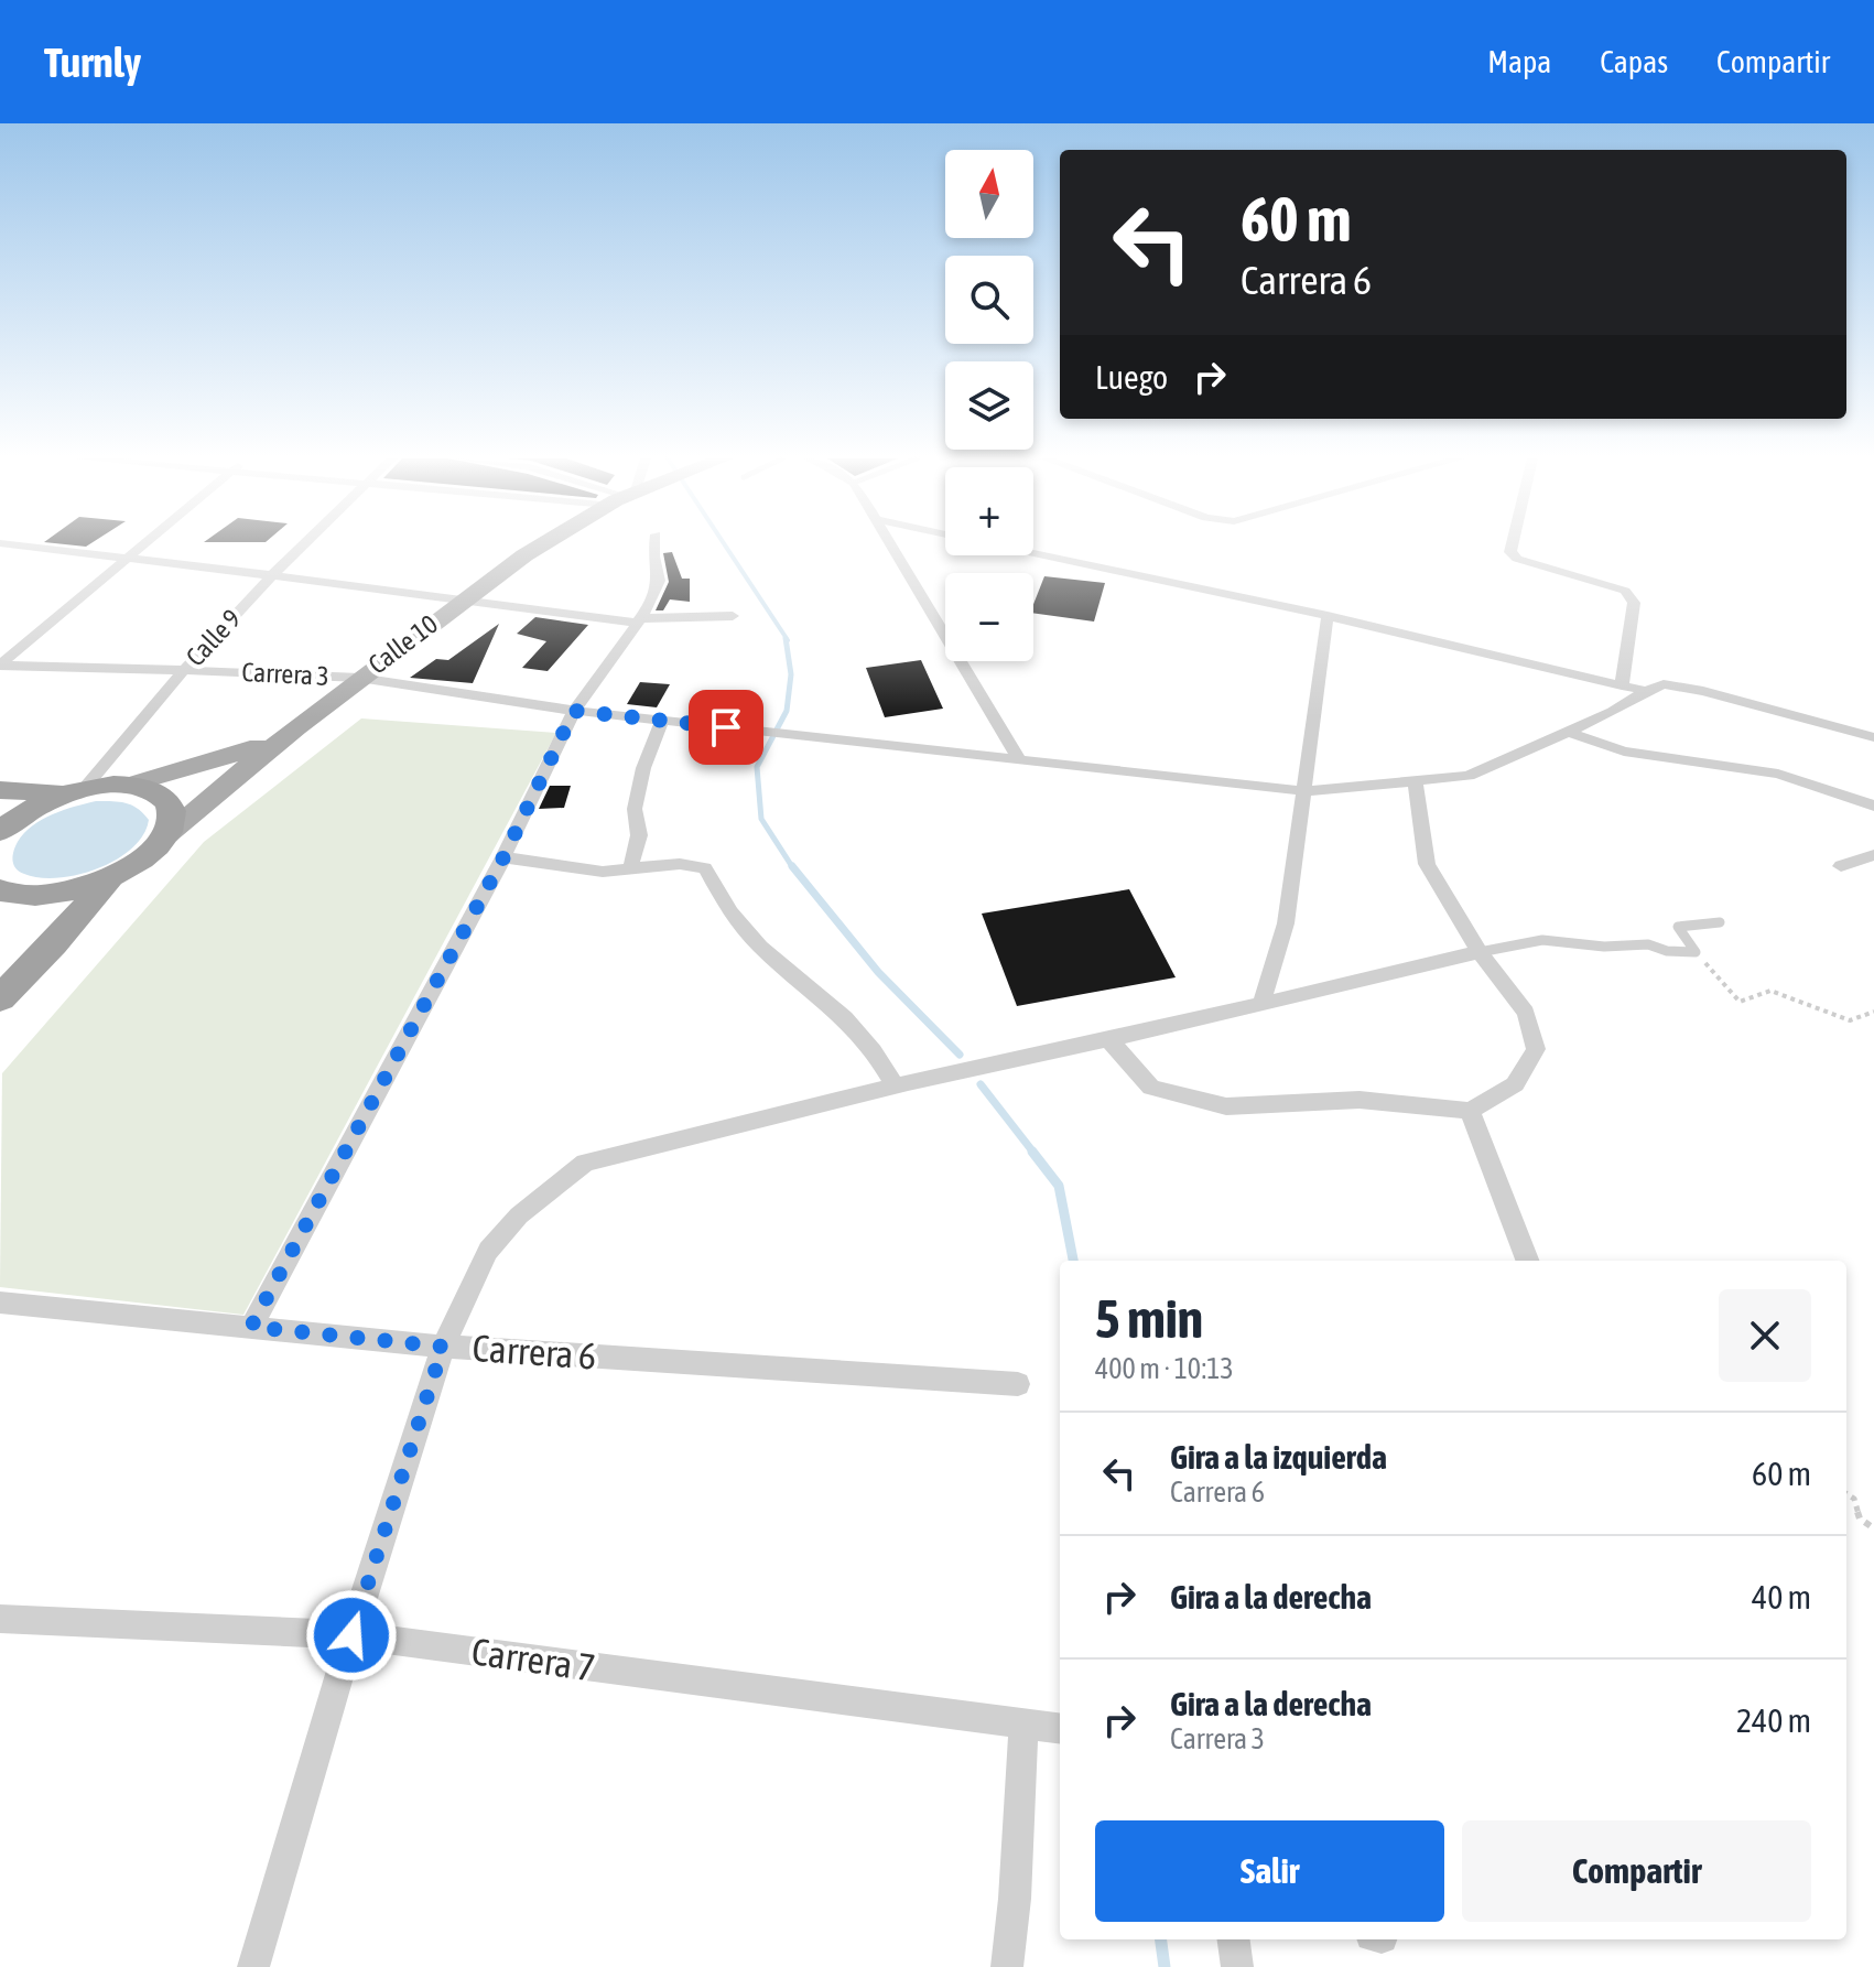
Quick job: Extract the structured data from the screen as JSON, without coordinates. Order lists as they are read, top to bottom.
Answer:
{
  "streets": {
    "main road": ["Calle 10"],
    "street": [
      "Calle 9",
      "Carrera 3",
      "Carrera 6",
      "Carrera 7"
    ]
  },
  "crossings": [
    ["Calle 9", "Carrera 3"],
    ["Calle 10", "Carrera 3"]
  ],
  "north": "top",
  "page": {
    "header": "Turnly",
    "nav": ["Mapa", "Capas", "Compartir"],
    "map_buttons": ["+", "−"],
    "turn": ["60 m", "Carrera 6"],
    "then": "Luego",
    "heading": ["5 min", "400 m · 10:13"],
    "list": [
      {
        "name": "Gira a la izquierda",
        "note": "Carrera 6",
        "value": "60 m"
      },
      {
        "name": "Gira a la derecha",
        "value": "40 m"
      },
      {
        "name": "Gira a la derecha",
        "note": "Carrera 3",
        "value": "240 m"
      }
    ],
    "buttons": ["Salir", "Compartir"]
  }
}
